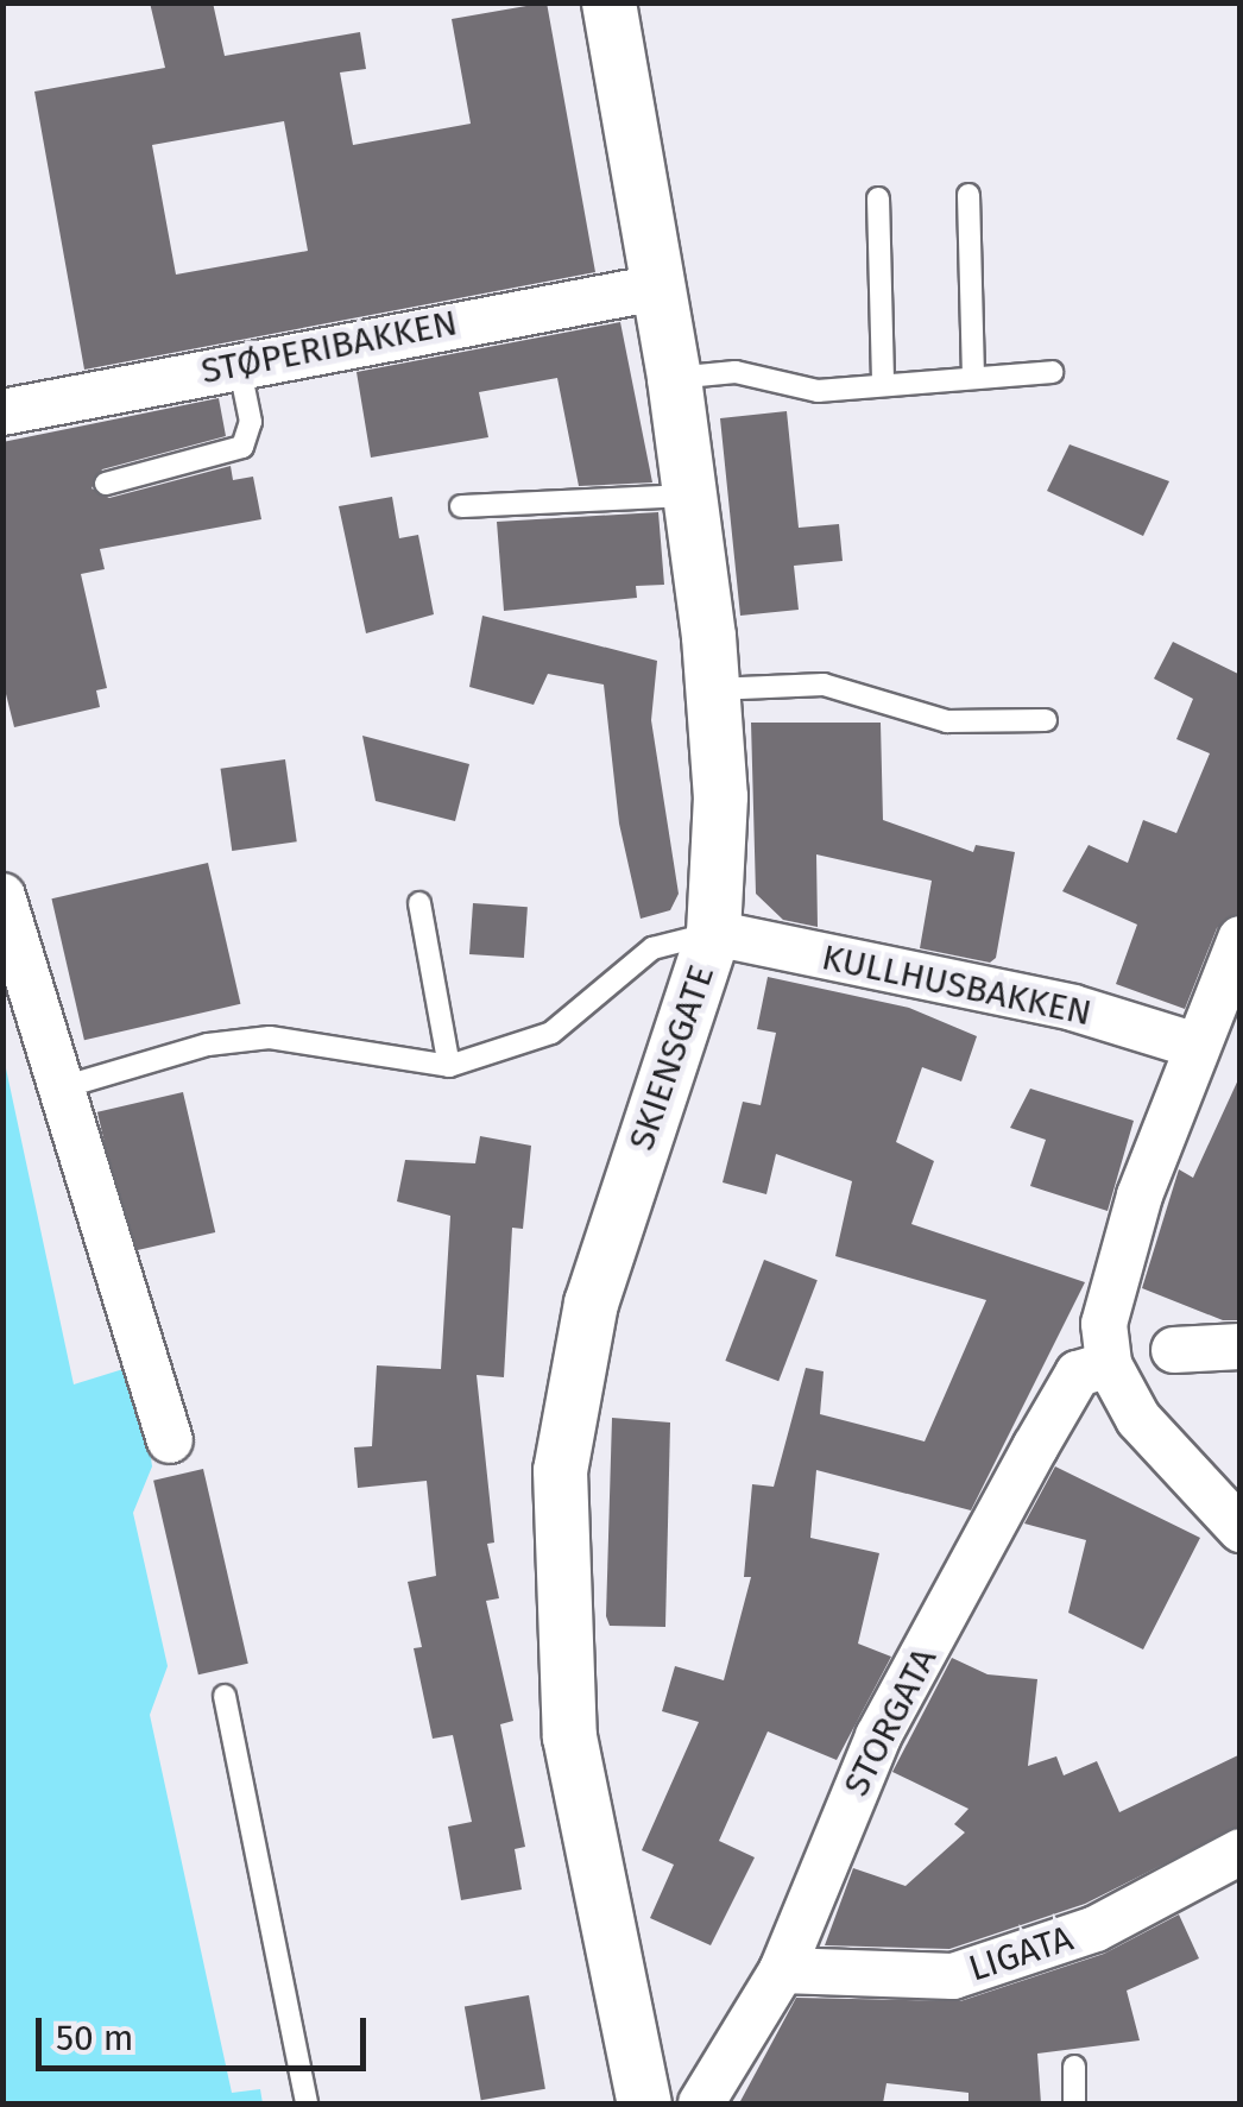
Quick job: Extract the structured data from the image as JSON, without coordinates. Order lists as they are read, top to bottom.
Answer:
{
  "streets": {
    "street": [
      "STØPERIBAKKEN",
      "KULLHUSBAKKEN",
      "SKIENSGATE",
      "STORGATA",
      "LIGATA"
    ]
  },
  "crossings": [
    ["STØPERIBAKKEN", "SKIENSGATE"],
    ["KULLHUSBAKKEN", "SKIENSGATE"],
    ["STORGATA", "LIGATA"]
  ],
  "scale_bar": "50 m"
}
